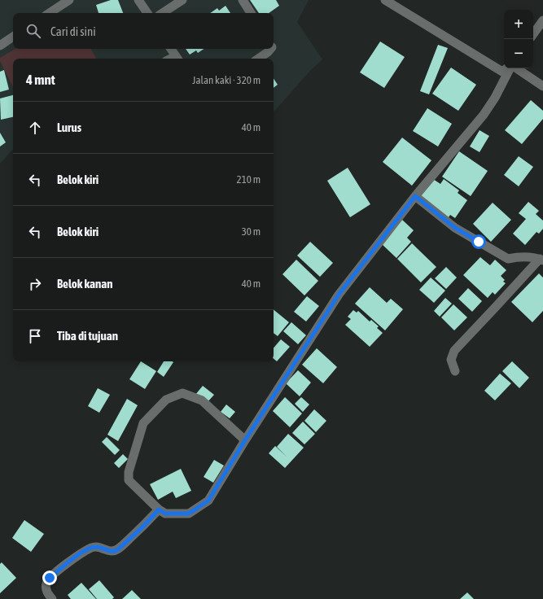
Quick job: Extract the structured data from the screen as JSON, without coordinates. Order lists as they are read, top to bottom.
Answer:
{
  "page": {
    "map_buttons": ["+", "−"],
    "search": "Cari di sini",
    "heading": ["4 mnt", "Jalan kaki · 320 m"],
    "list": [
      ["Lurus", "40 m"],
      ["Belok kiri", "210 m"],
      ["Belok kiri", "30 m"],
      ["Belok kanan", "40 m"],
      "Tiba di tujuan"
    ]
  }
}
